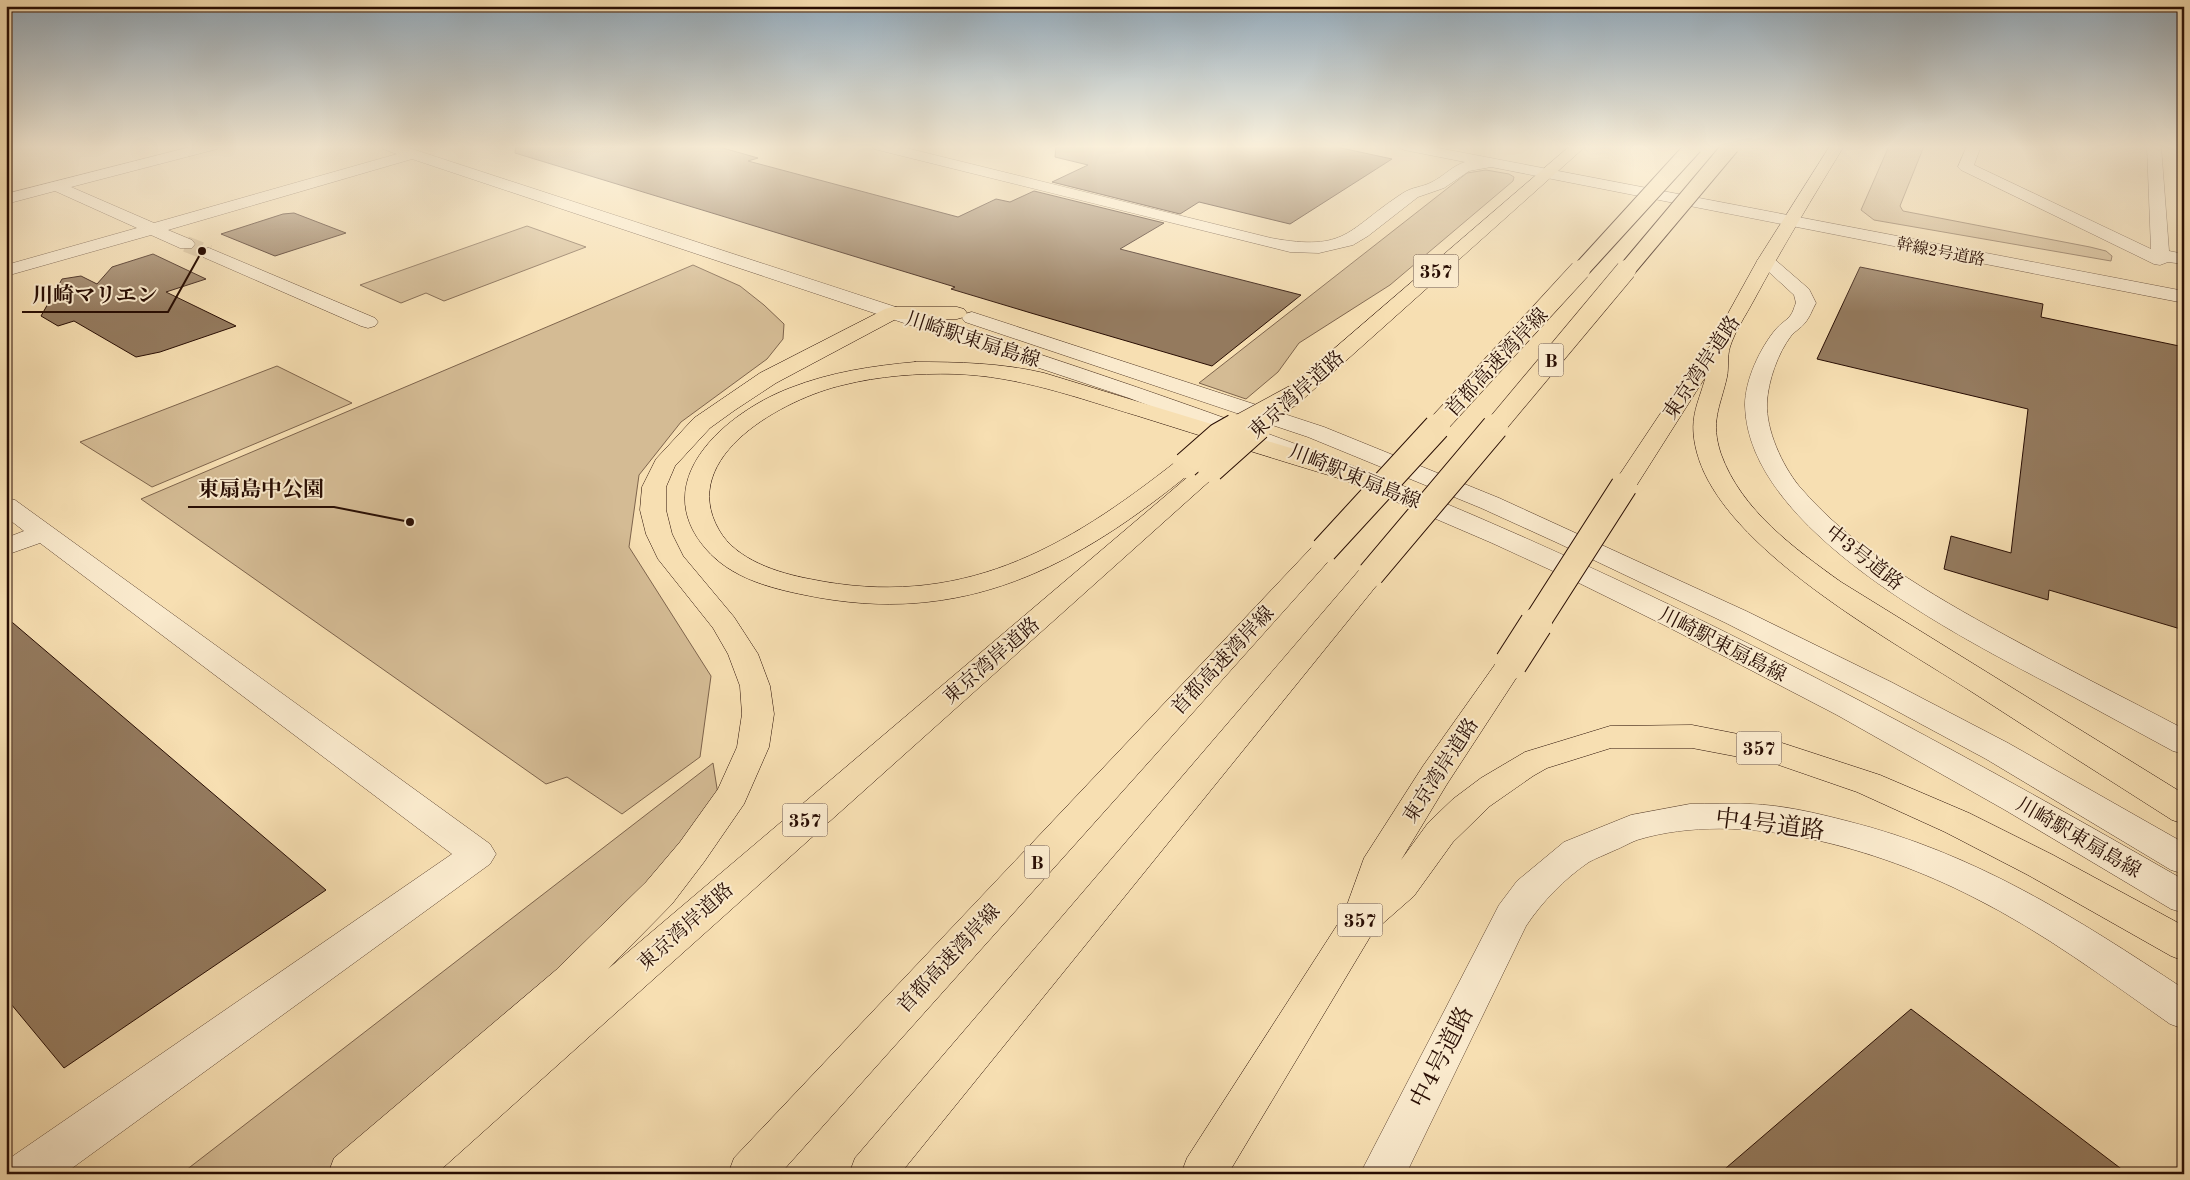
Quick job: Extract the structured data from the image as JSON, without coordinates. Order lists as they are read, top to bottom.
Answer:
{
  "streets": {
    "highway": [
      "357",
      "B",
      "首都高速湾岸線",
      "東京湾岸道路"
    ],
    "street": [
      "幹線2号道路",
      "川崎駅東扇島線",
      "中3号道路",
      "中4号道路"
    ]
  },
  "crossings": [
    ["幹線2号道路", "東京湾岸道路"],
    ["357", "東京湾岸道路"],
    ["東京湾岸道路", "中3号道路"]
  ],
  "places": ["川崎マリエン", "東扇島中公園"]
}
